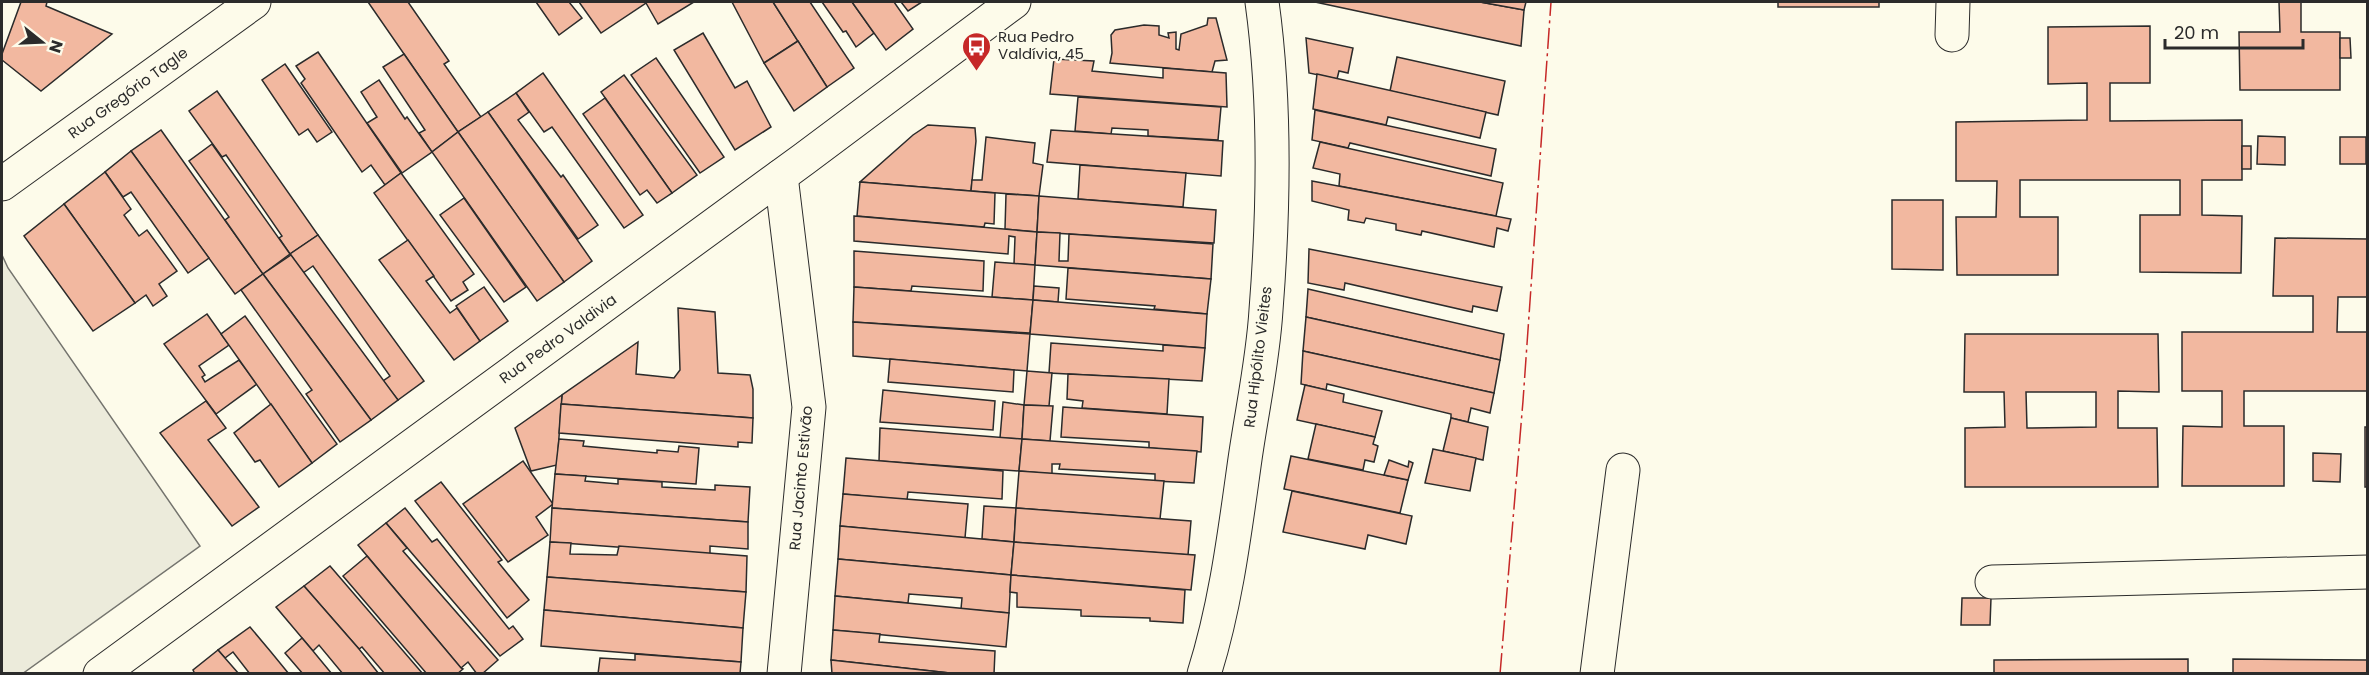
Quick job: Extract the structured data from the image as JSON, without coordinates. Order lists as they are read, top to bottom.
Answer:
{
  "streets": {
    "street": [
      "Rua Gregório Tagle",
      "Rua Pedro Valdivia",
      "Rua Hipólito Vieites",
      "Rua Jacinto Estivão"
    ]
  },
  "crossings": [
    ["Rua Pedro Valdivia", "Rua Jacinto Estivão"]
  ],
  "places": {
    "bus stop": ["Rua Pedro Valdívia, 45"]
  },
  "scale_bar": "20 m",
  "north": "right"
}
